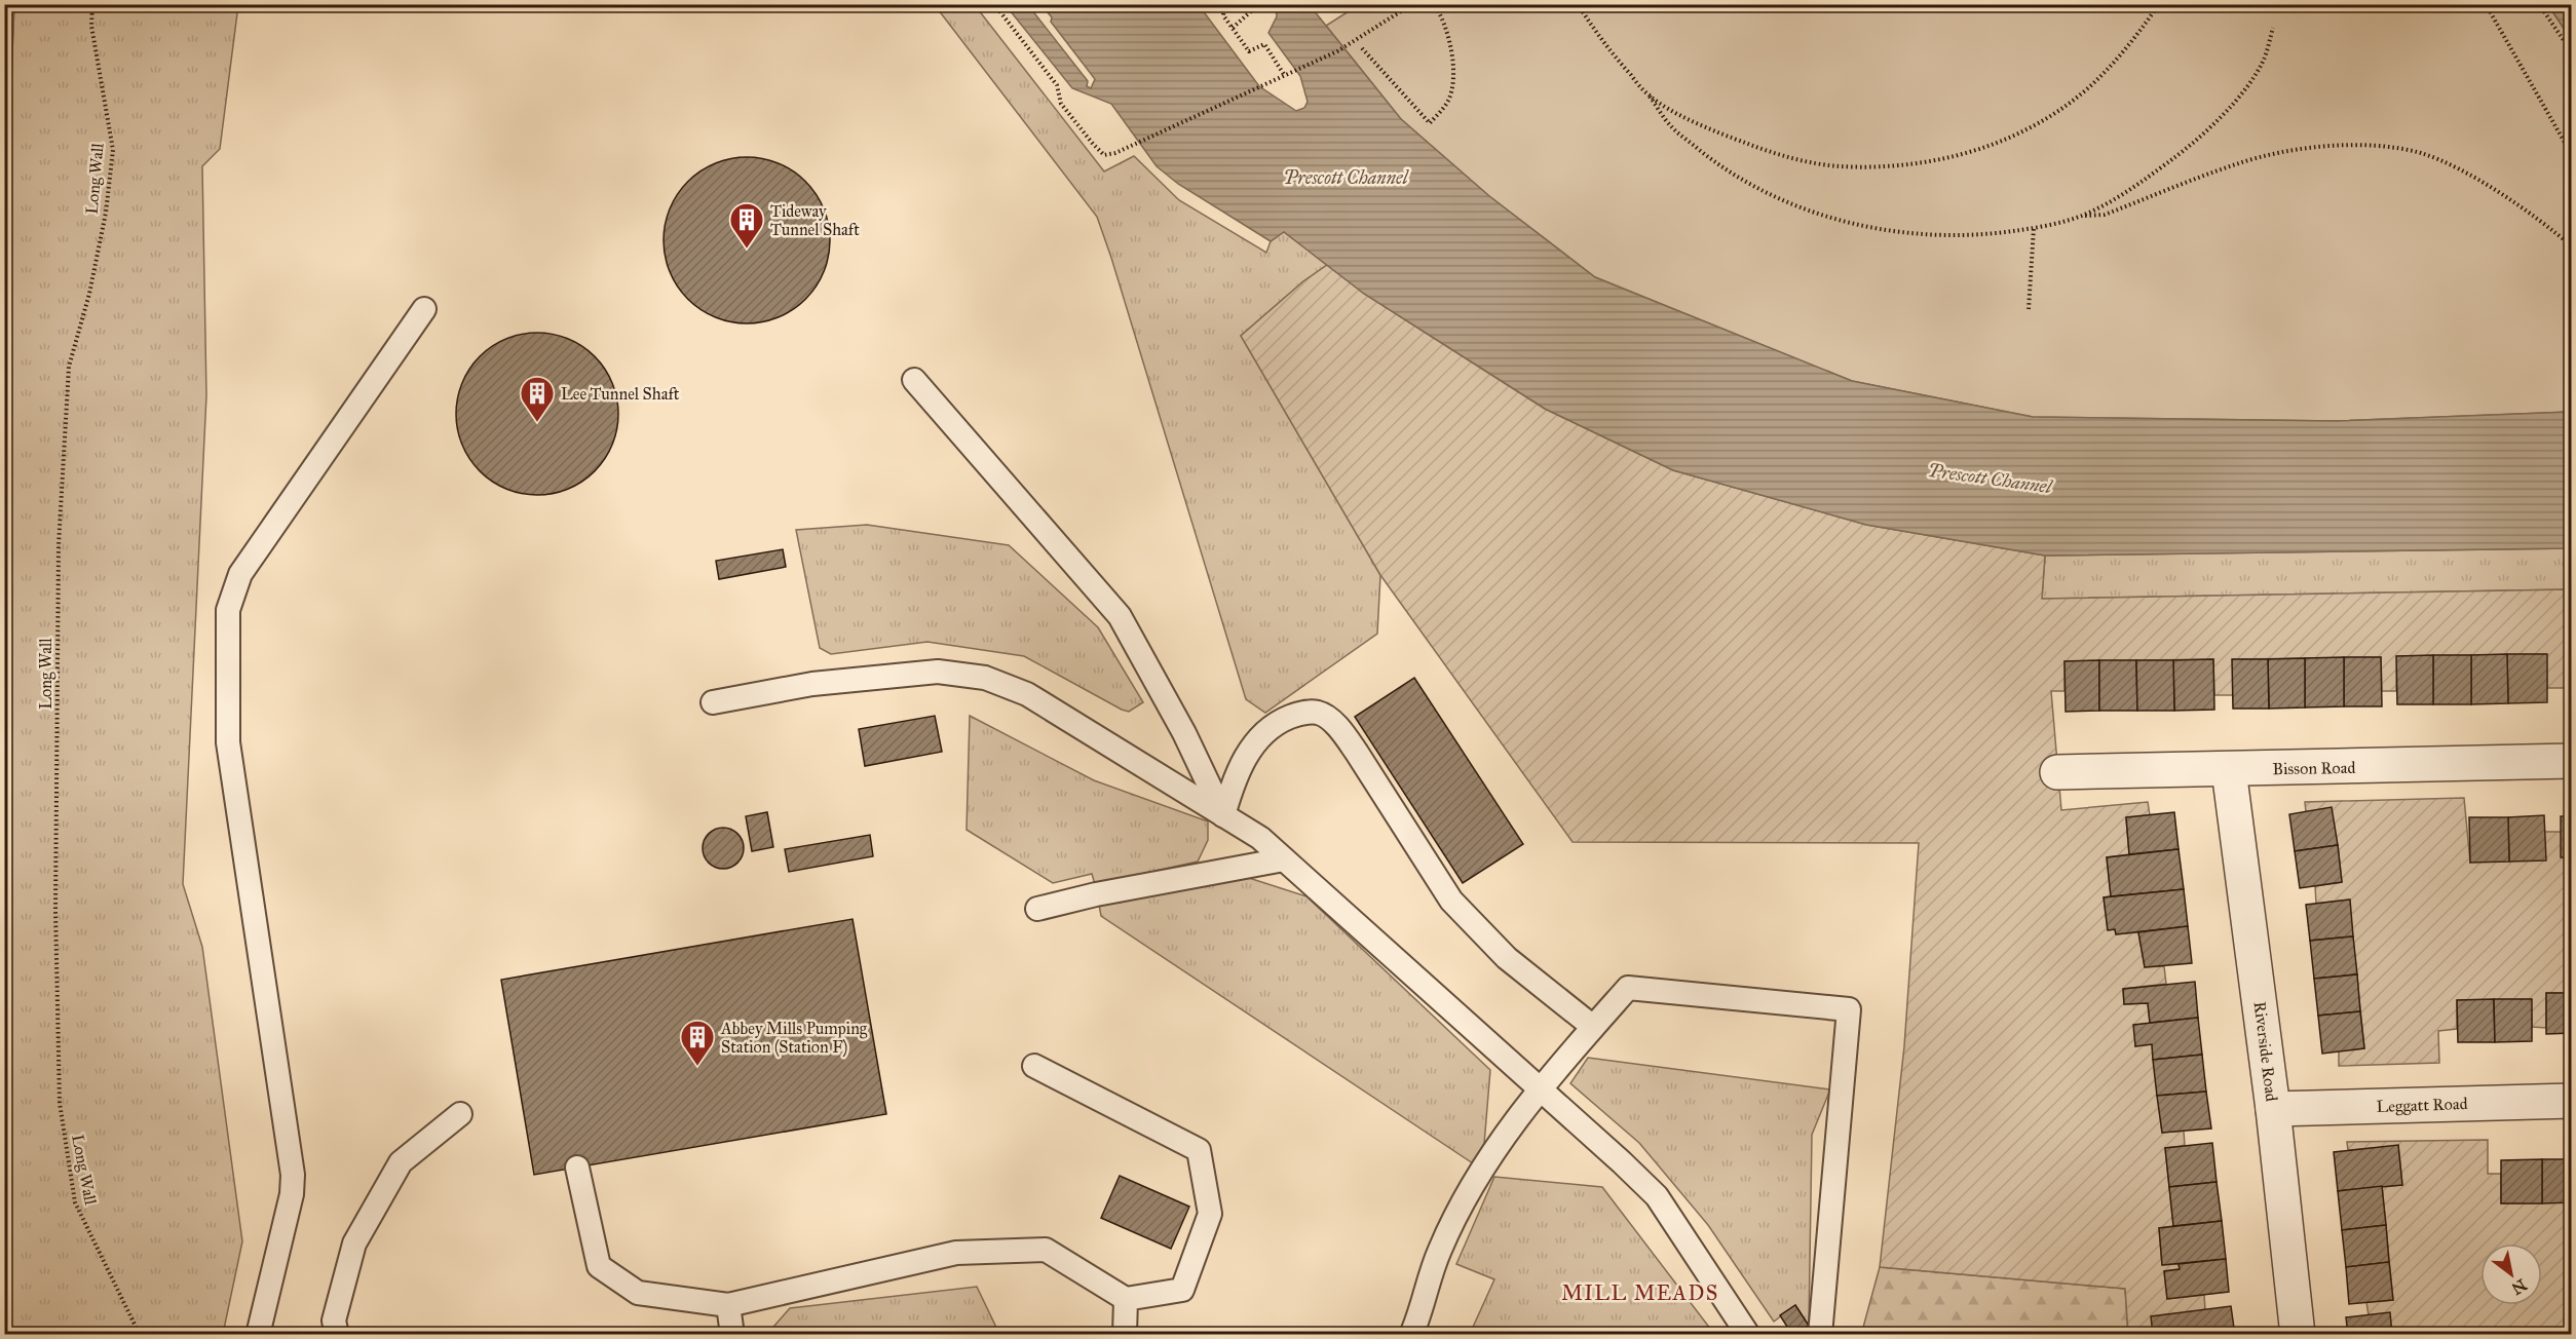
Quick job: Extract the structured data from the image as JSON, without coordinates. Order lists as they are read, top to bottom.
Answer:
{
  "streets": {
    "street": ["Bisson Road", "Riverside Road", "Leggatt Road"],
    "path": ["Long Wall"]
  },
  "crossings": [
    ["Bisson Road", "Riverside Road"],
    ["Riverside Road", "Leggatt Road"]
  ],
  "districts": ["MILL MEADS"],
  "water": ["Prescott Channel"],
  "places": {
    "building": ["Tideway Tunnel Shaft", "Lee Tunnel Shaft", "Abbey Mills Pumping Station (Station F)"]
  },
  "north": "bottom right"
}
